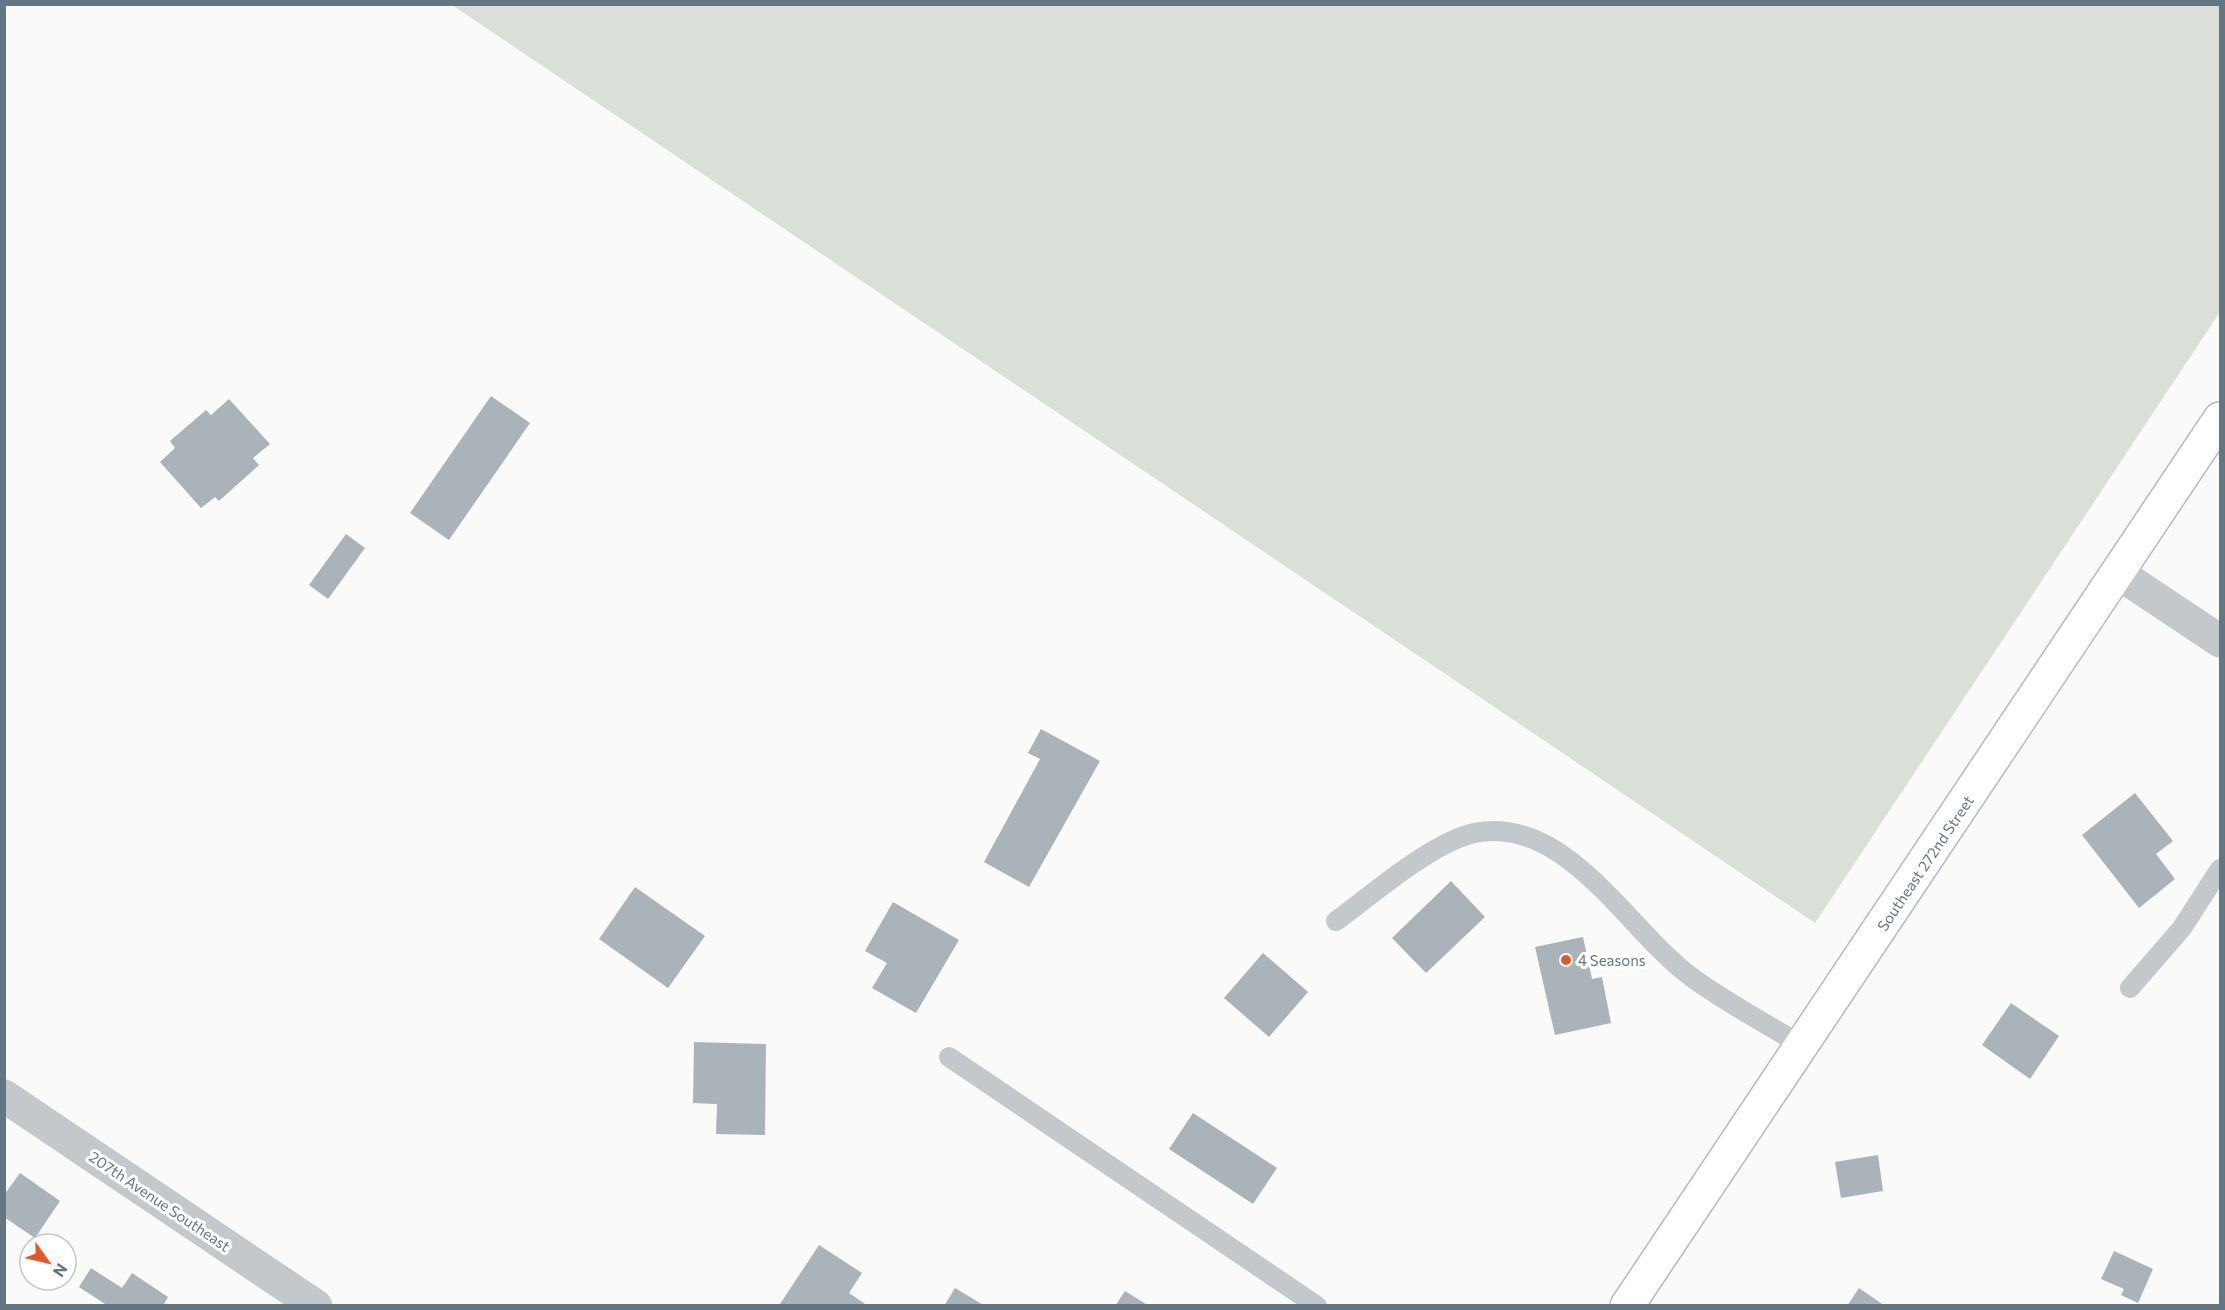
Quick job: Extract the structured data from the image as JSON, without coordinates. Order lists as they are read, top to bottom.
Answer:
{
  "streets": {
    "main road": ["Southeast 272nd Street"],
    "street": ["207th Avenue Southeast"]
  },
  "places": ["4 Seasons"],
  "north": "bottom right"
}
